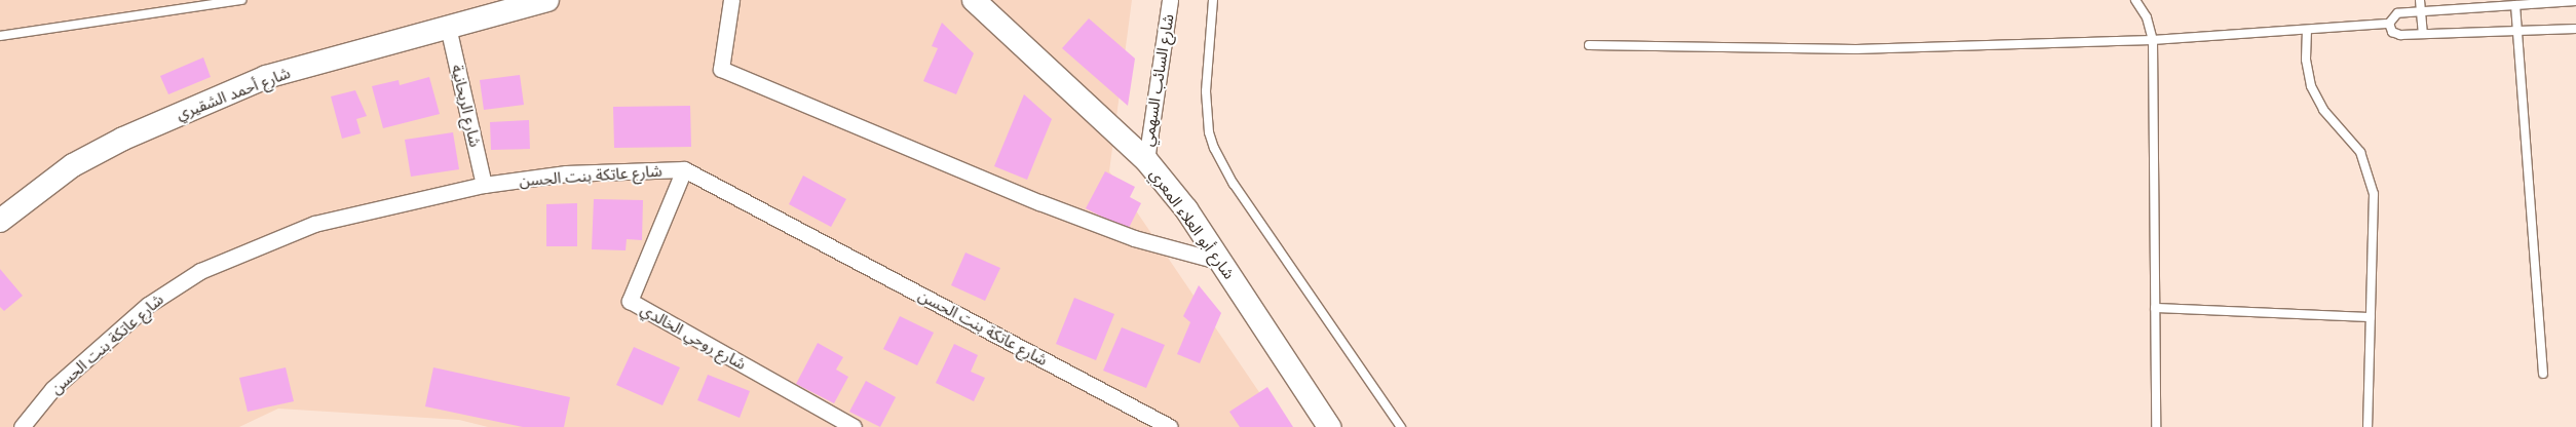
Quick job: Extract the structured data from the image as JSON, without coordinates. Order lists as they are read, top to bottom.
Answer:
{
  "streets": {
    "street": [
      "شارع السائب السهمي",
      "شارع أحمد الشقيري",
      "شارع الريحانية",
      "شارع عاتكة بنت الحسن",
      "شارع أبو العلاء المعري",
      "شارع روحي الخالدي"
    ]
  },
  "crossings": [
    ["شارع السائب السهمي", "شارع أبو العلاء المعري"],
    ["شارع أحمد الشقيري", "شارع الريحانية"],
    ["شارع الريحانية", "شارع عاتكة بنت الحسن"],
    ["شارع عاتكة بنت الحسن", "شارع روحي الخالدي"]
  ]
}
